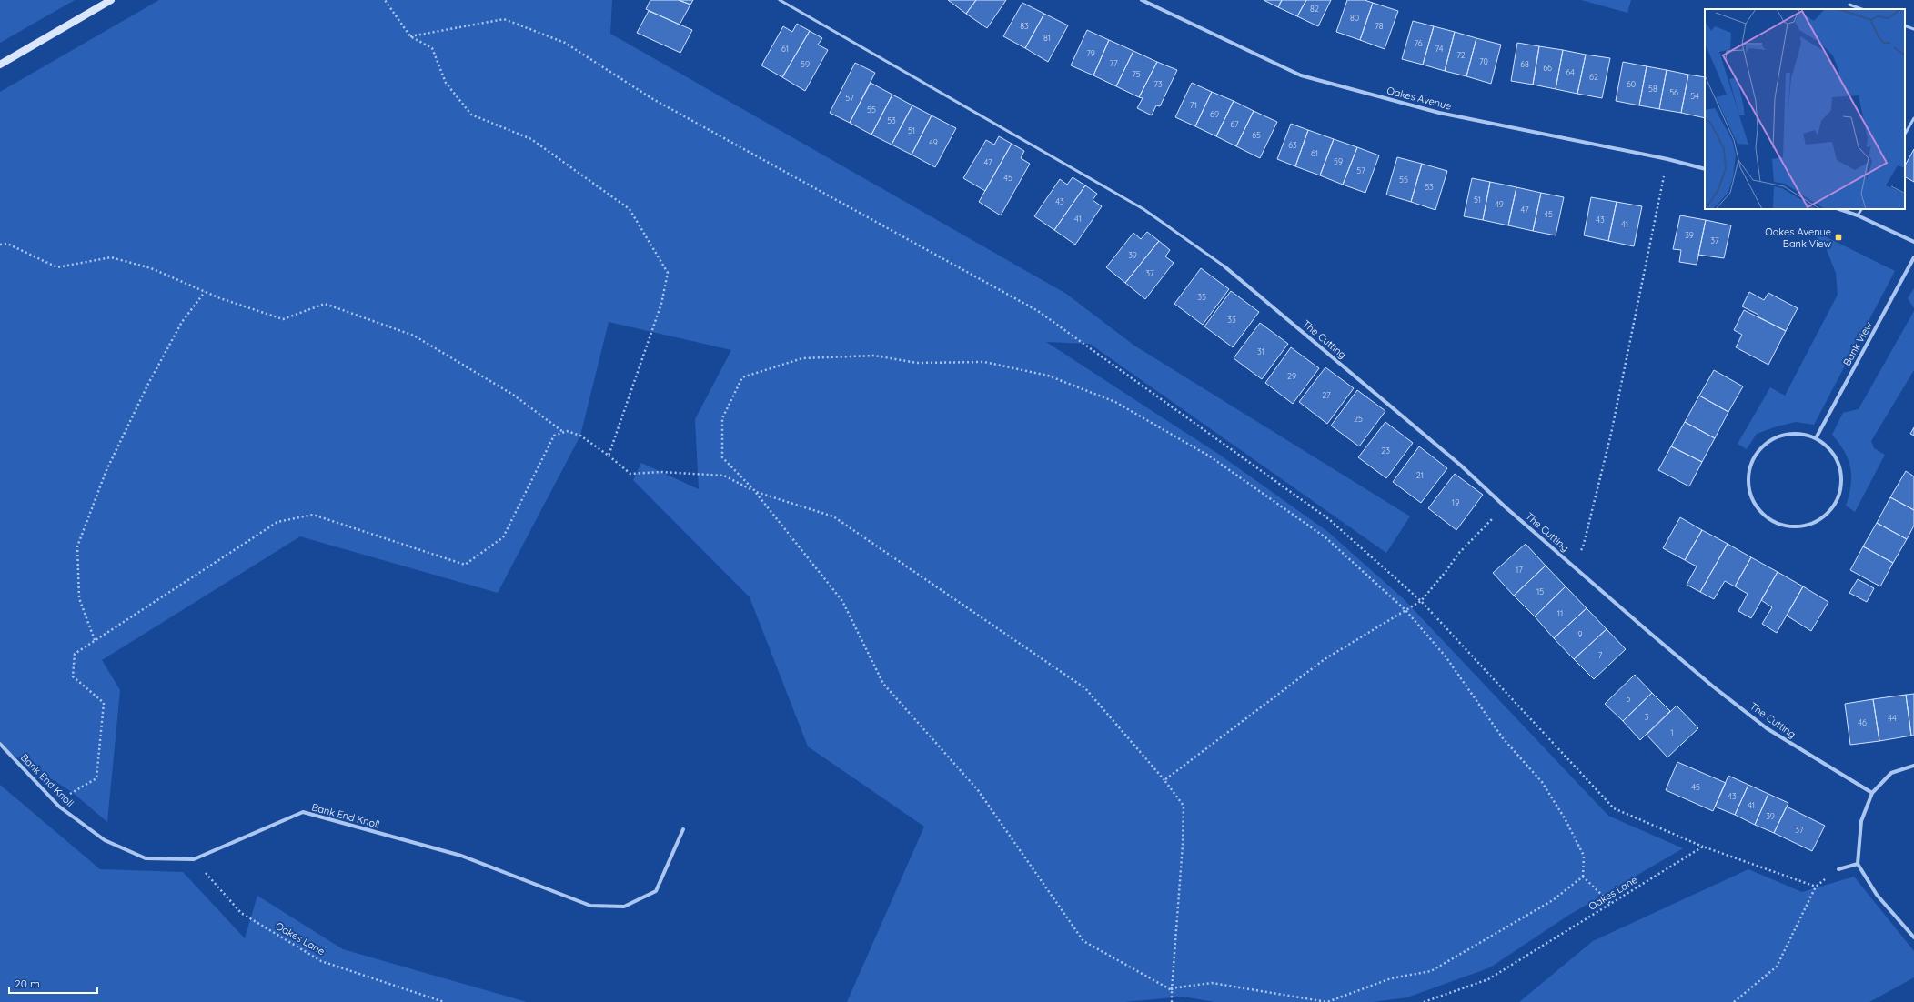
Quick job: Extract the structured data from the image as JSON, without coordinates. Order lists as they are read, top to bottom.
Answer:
{
  "streets": {
    "street": [
      "Oakes Avenue",
      "The Cutting",
      "Bank View",
      "Bank End Knoll"
    ],
    "path": ["Oakes Lane"]
  },
  "crossings": [
    ["Bank End Knoll", "Oakes Lane"]
  ],
  "places": {
    "transit": ["Oakes Avenue Bank View"]
  },
  "house_numbers": [
    "82",
    "80",
    "83",
    "78",
    "81",
    "76",
    "61",
    "74",
    "79",
    "72",
    "70",
    "77",
    "59",
    "68",
    "66",
    "64",
    "75",
    "62",
    "73",
    "60",
    "58",
    "56",
    "54",
    "57",
    "71",
    "55",
    "69",
    "53",
    "67",
    "51",
    "65",
    "49",
    "63",
    "61",
    "59",
    "47",
    "57",
    "45",
    "55",
    "53",
    "51",
    "43",
    "49",
    "47",
    "45",
    "41",
    "43",
    "41",
    "39",
    "37",
    "39",
    "37",
    "35",
    "33",
    "31",
    "29",
    "27",
    "25",
    "23",
    "21",
    "19",
    "17",
    "15",
    "11",
    "9",
    "7",
    "5",
    "3",
    "44",
    "46",
    "1",
    "45",
    "43",
    "41",
    "39",
    "37"
  ],
  "scale_bar": "20 m"
}
